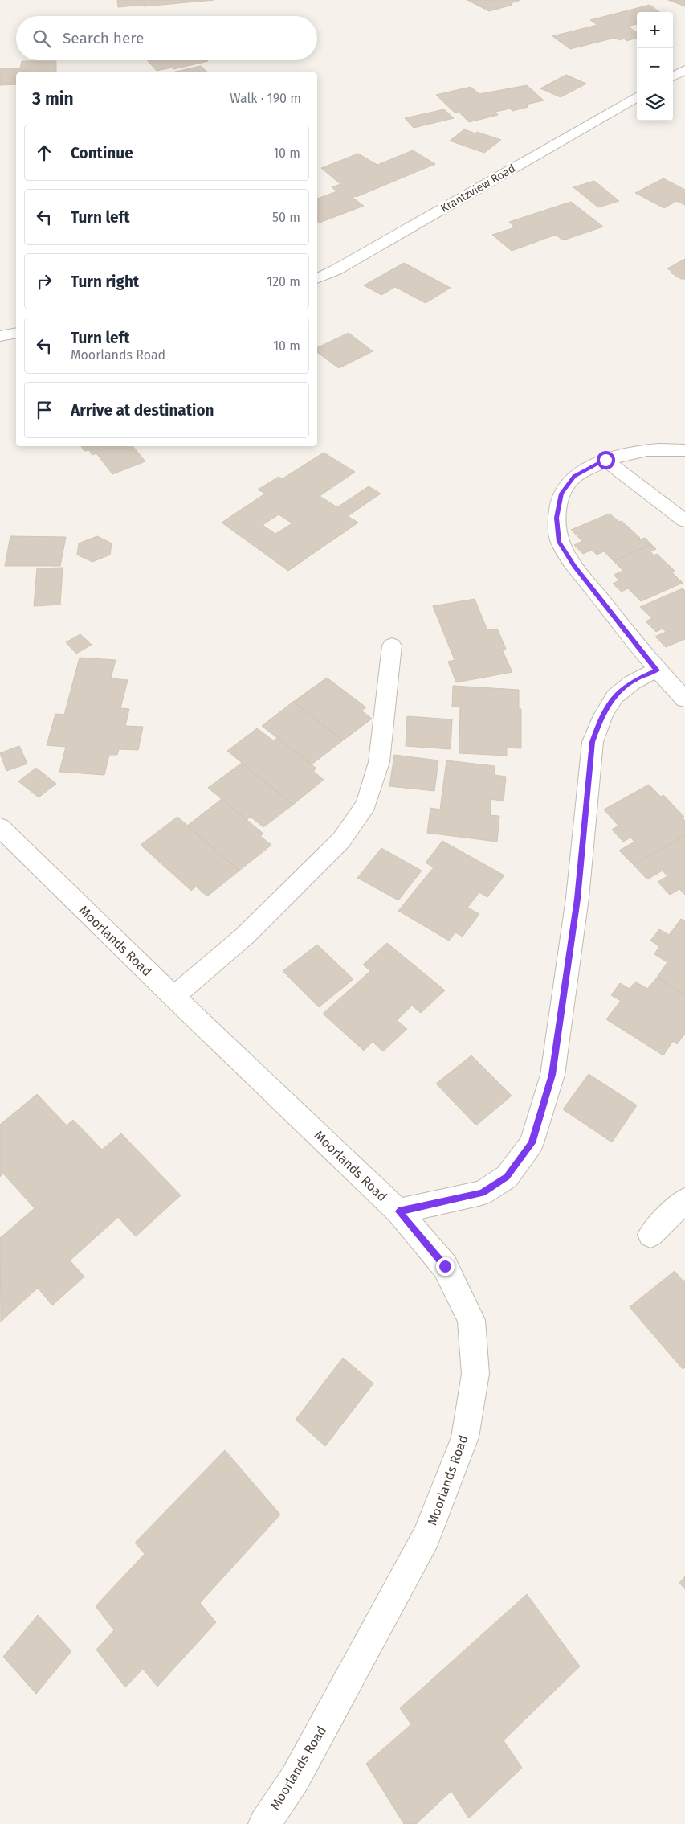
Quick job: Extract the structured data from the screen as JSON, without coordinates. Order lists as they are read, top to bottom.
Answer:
{
  "streets": {
    "street": ["Krantzview Road", "Moorlands Road"]
  },
  "page": {
    "map_buttons": ["+", "−"],
    "search": "Search here",
    "heading": ["3 min", "Walk · 190 m"],
    "list": [
      ["Continue", "10 m"],
      ["Turn left", "50 m"],
      ["Turn right", "120 m"],
      ["Turn left", "Moorlands Road", "10 m"],
      "Arrive at destination"
    ]
  }
}
